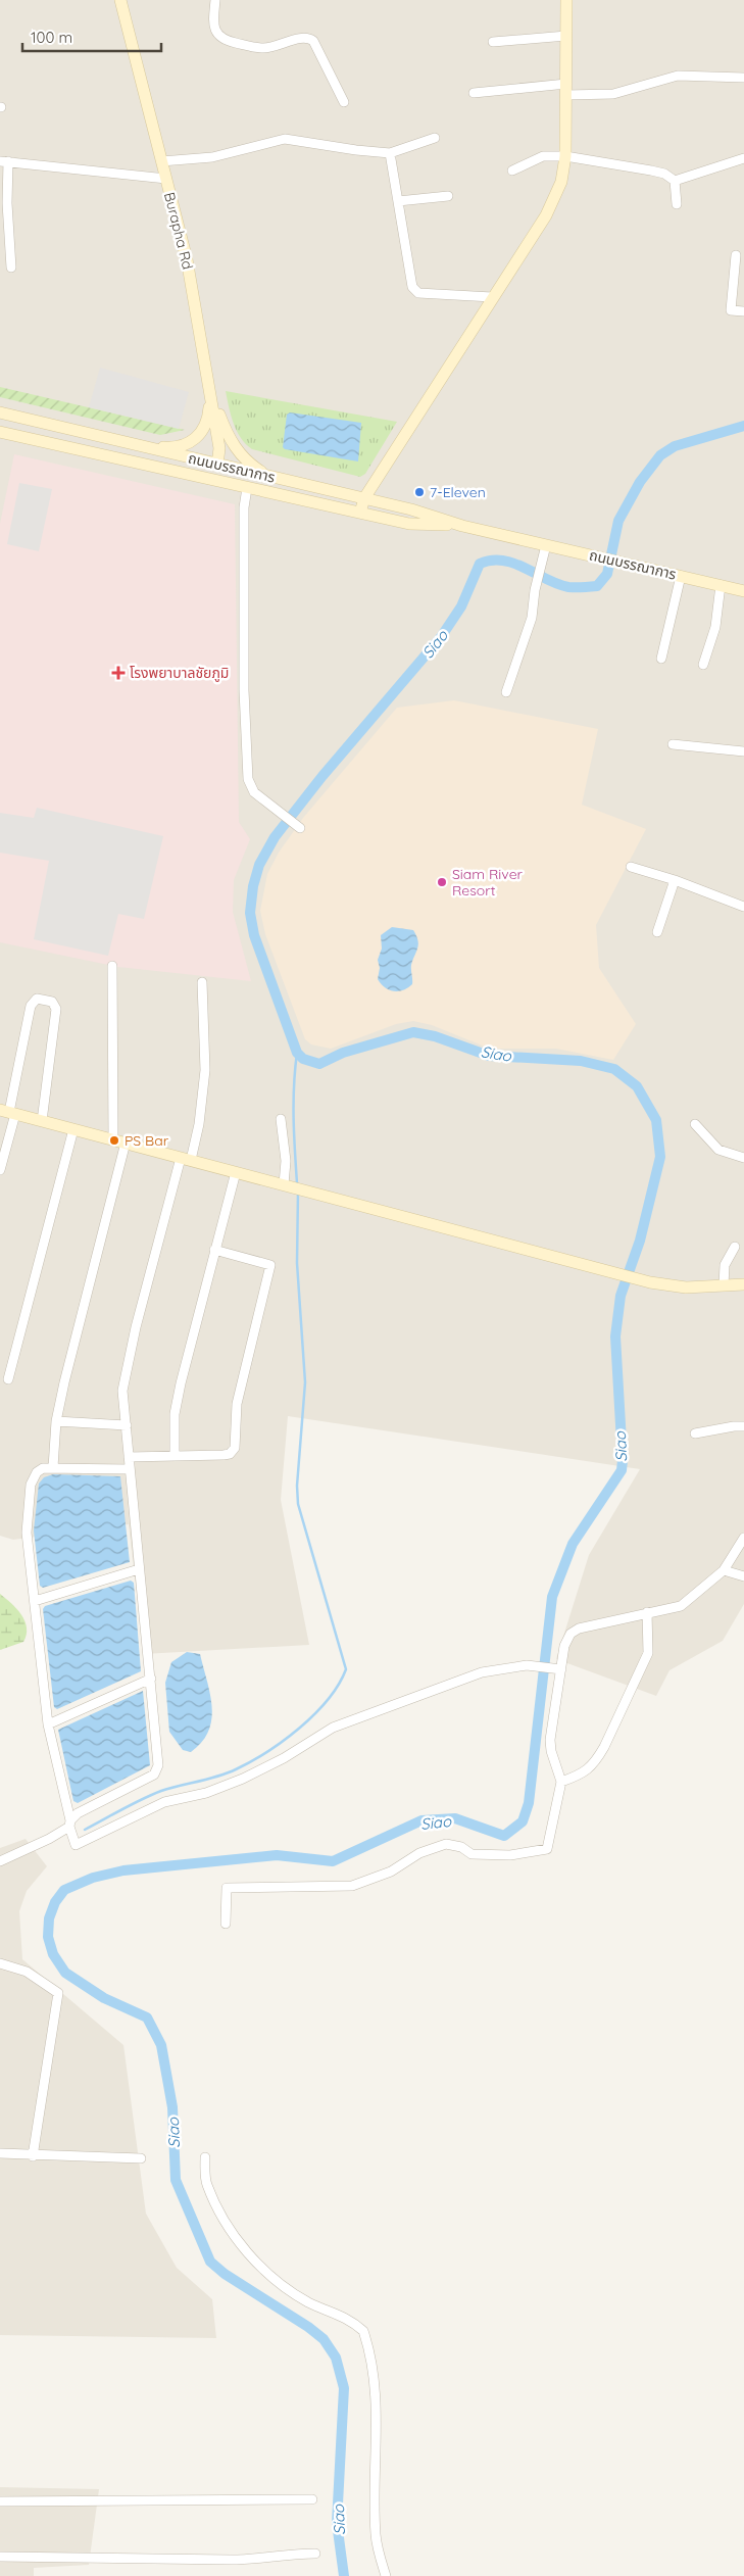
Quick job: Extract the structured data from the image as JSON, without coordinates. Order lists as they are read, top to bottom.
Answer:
{
  "streets": {
    "street": ["Burapha Rd", "ถนนบรรณาการ"]
  },
  "crossings": [
    ["Burapha Rd", "ถนนบรรณาการ"]
  ],
  "water": ["Siao"],
  "places": {
    "other": ["7-Eleven", "Siam River Resort", "PS Bar"],
    "health": ["โรงพยาบาลชัยภูมิ"]
  },
  "scale_bar": "100 m"
}
